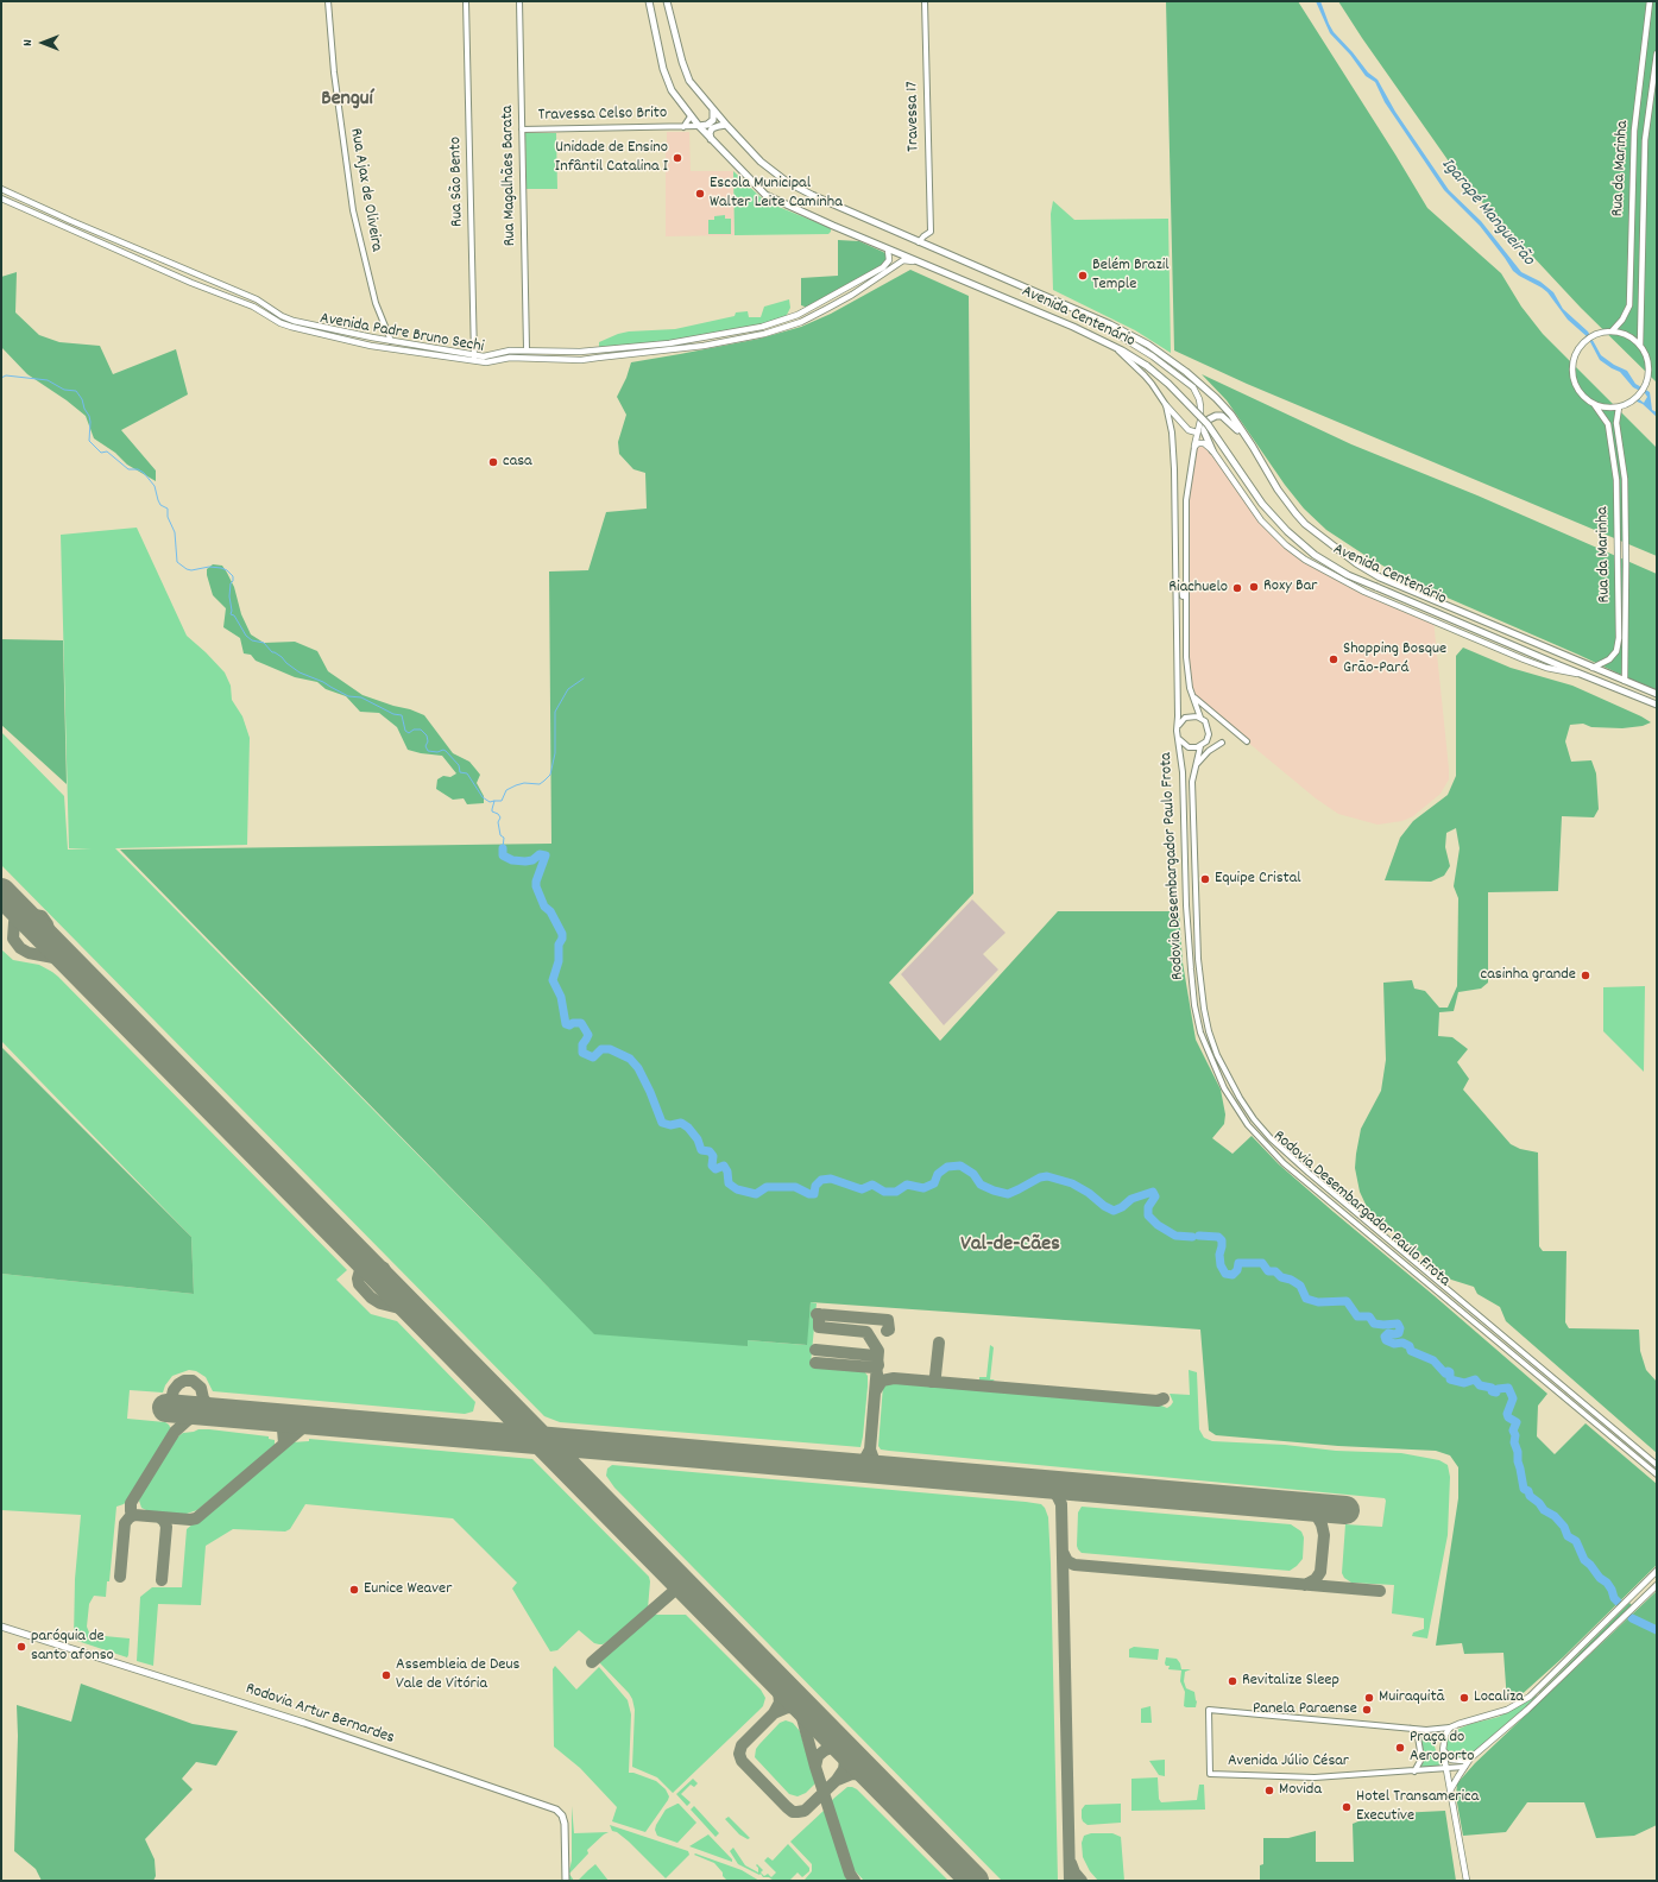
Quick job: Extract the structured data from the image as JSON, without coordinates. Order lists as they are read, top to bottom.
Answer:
{
  "streets": {
    "main road": [
      "Rua da Marinha",
      "Rua Ajax de Oliveira",
      "Avenida Centenário",
      "Avenida Padre Bruno Sechi",
      "Rodovia Artur Bernardes",
      "Avenida Júlio César"
    ],
    "street": [
      "Travessa Celso Brito",
      "Travessa 17",
      "Rua Magalhães Barata",
      "Rua São Bento",
      "Rodovia Desembargador Paulo Frota"
    ]
  },
  "crossings": [
    ["Travessa Celso Brito", "Rua Magalhães Barata"],
    ["Travessa Celso Brito", "Avenida Centenário"],
    ["Travessa 17", "Avenida Centenário"],
    ["Rua da Marinha", "Avenida Centenário"],
    ["Rua Magalhães Barata", "Avenida Padre Bruno Sechi"],
    ["Rua São Bento", "Avenida Padre Bruno Sechi"],
    ["Rua Ajax de Oliveira", "Avenida Padre Bruno Sechi"],
    ["Avenida Centenário", "Avenida Padre Bruno Sechi"]
  ],
  "districts": ["Benguí", "Val-de-Cães"],
  "water": ["Igarapé Mangueirão"],
  "places": [
    "Unidade de Ensino Infântil Catalina I",
    "Escola Municipal Walter Leite Caminha",
    "Belém Brazil Temple",
    "casa",
    "Roxy Bar",
    "Riachuelo",
    "Shopping Bosque Grão-Pará",
    "Equipe Cristal",
    "casinha grande",
    "Eunice Weaver",
    "paróquia de santo afonso",
    "Assembleia de Deus Vale de Vitória",
    "Revitalize Sleep",
    "Muiraquitã",
    "Localiza",
    "Panela Paraense",
    "Praça do Aeroporto",
    "Movida",
    "Hotel Transamerica Executive"
  ],
  "north": "left"
}
